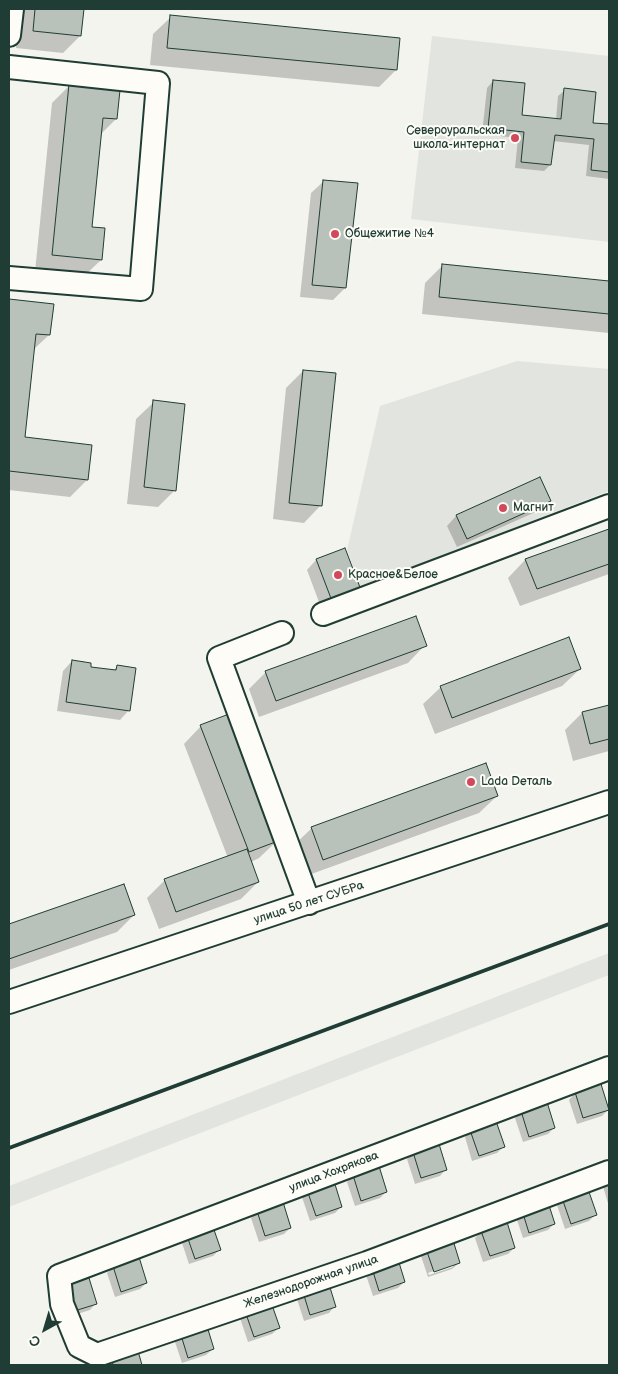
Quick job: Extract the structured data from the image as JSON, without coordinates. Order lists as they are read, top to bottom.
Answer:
{
  "streets": {
    "street": ["улица 50 лет СУБРа", "улица Хохрякова", "Железнодорожная улица"]
  },
  "crossings": [
    ["улица Хохрякова", "Железнодорожная улица"]
  ],
  "places": [
    "Североуральская школа-интернат",
    "Общежитие №4",
    "Магнит",
    "Красное&Белое",
    "Lada Dеталь"
  ],
  "north": "bottom left"
}
